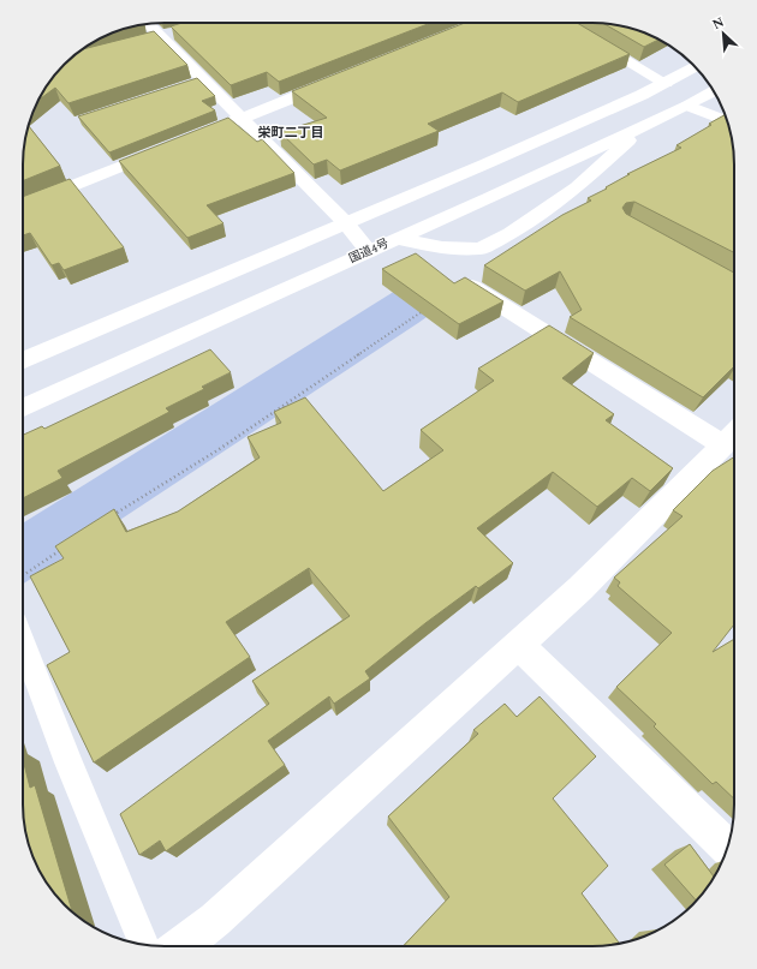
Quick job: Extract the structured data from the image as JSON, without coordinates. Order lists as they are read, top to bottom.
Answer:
{
  "streets": {
    "main road": ["国道4号"]
  },
  "districts": ["栄町二丁目"],
  "north": "top left"
}
